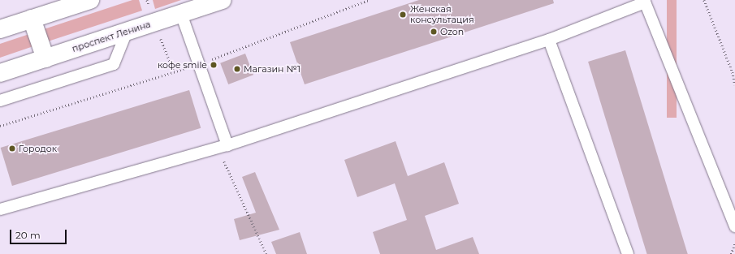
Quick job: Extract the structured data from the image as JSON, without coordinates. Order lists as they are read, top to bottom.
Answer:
{
  "streets": {
    "main road": ["проспект Ленина"]
  },
  "places": [
    "Женская консультация",
    "Ozon",
    "кофе smile",
    "Магазин №1",
    "Городок"
  ],
  "scale_bar": "20 m"
}
